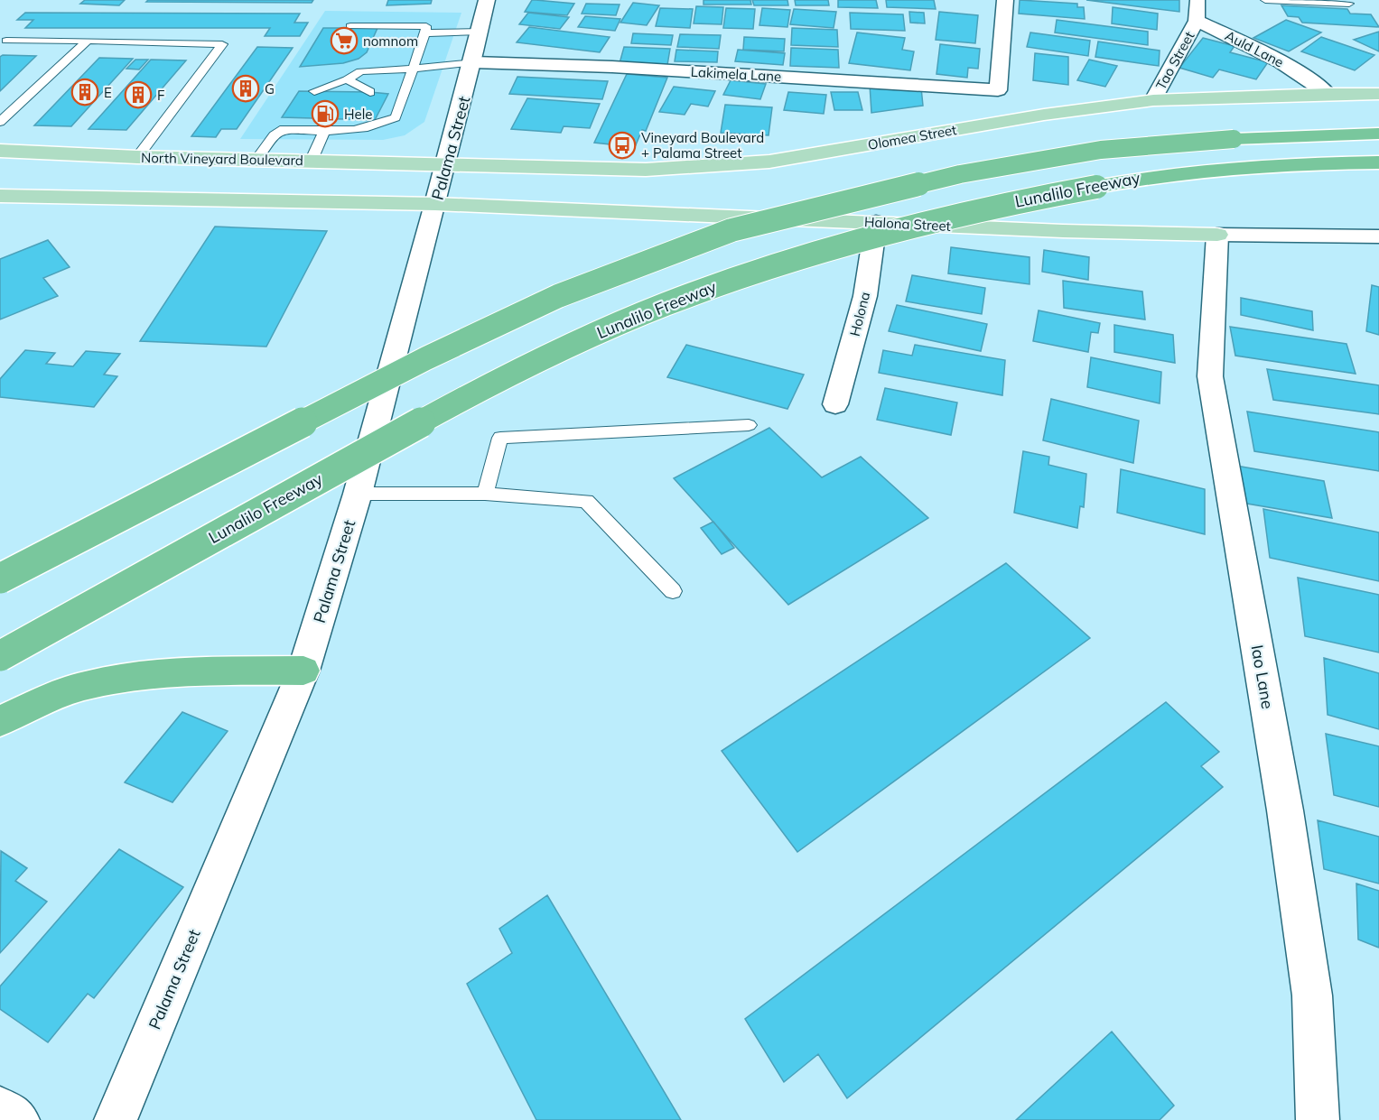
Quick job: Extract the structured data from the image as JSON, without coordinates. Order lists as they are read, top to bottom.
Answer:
{
  "streets": {
    "highway": ["Lunalilo Freeway"],
    "main road": ["Olomea Street", "North Vineyard Boulevard", "Halona Street"],
    "street": [
      "Auld Lane",
      "Tao Street",
      "Lakimela Lane",
      "Palama Street",
      "Holona",
      "Iao Lane"
    ]
  },
  "crossings": [
    ["Auld Lane", "Tao Street"],
    ["Auld Lane", "Olomea Street"],
    ["Tao Street", "Olomea Street"],
    ["Lakimela Lane", "Palama Street"],
    ["Olomea Street", "Palama Street"],
    ["Olomea Street", "North Vineyard Boulevard"],
    ["Palama Street", "North Vineyard Boulevard"],
    ["Palama Street", "Halona Street"],
    ["Halona Street", "Holona"],
    ["Halona Street", "Iao Lane"]
  ],
  "places": {
    "supermarket": ["nomnom"],
    "building": ["G", "E", "F"],
    "fuel station": ["Hele"],
    "bus stop": ["Vineyard Boulevard + Palama Street"]
  }
}
